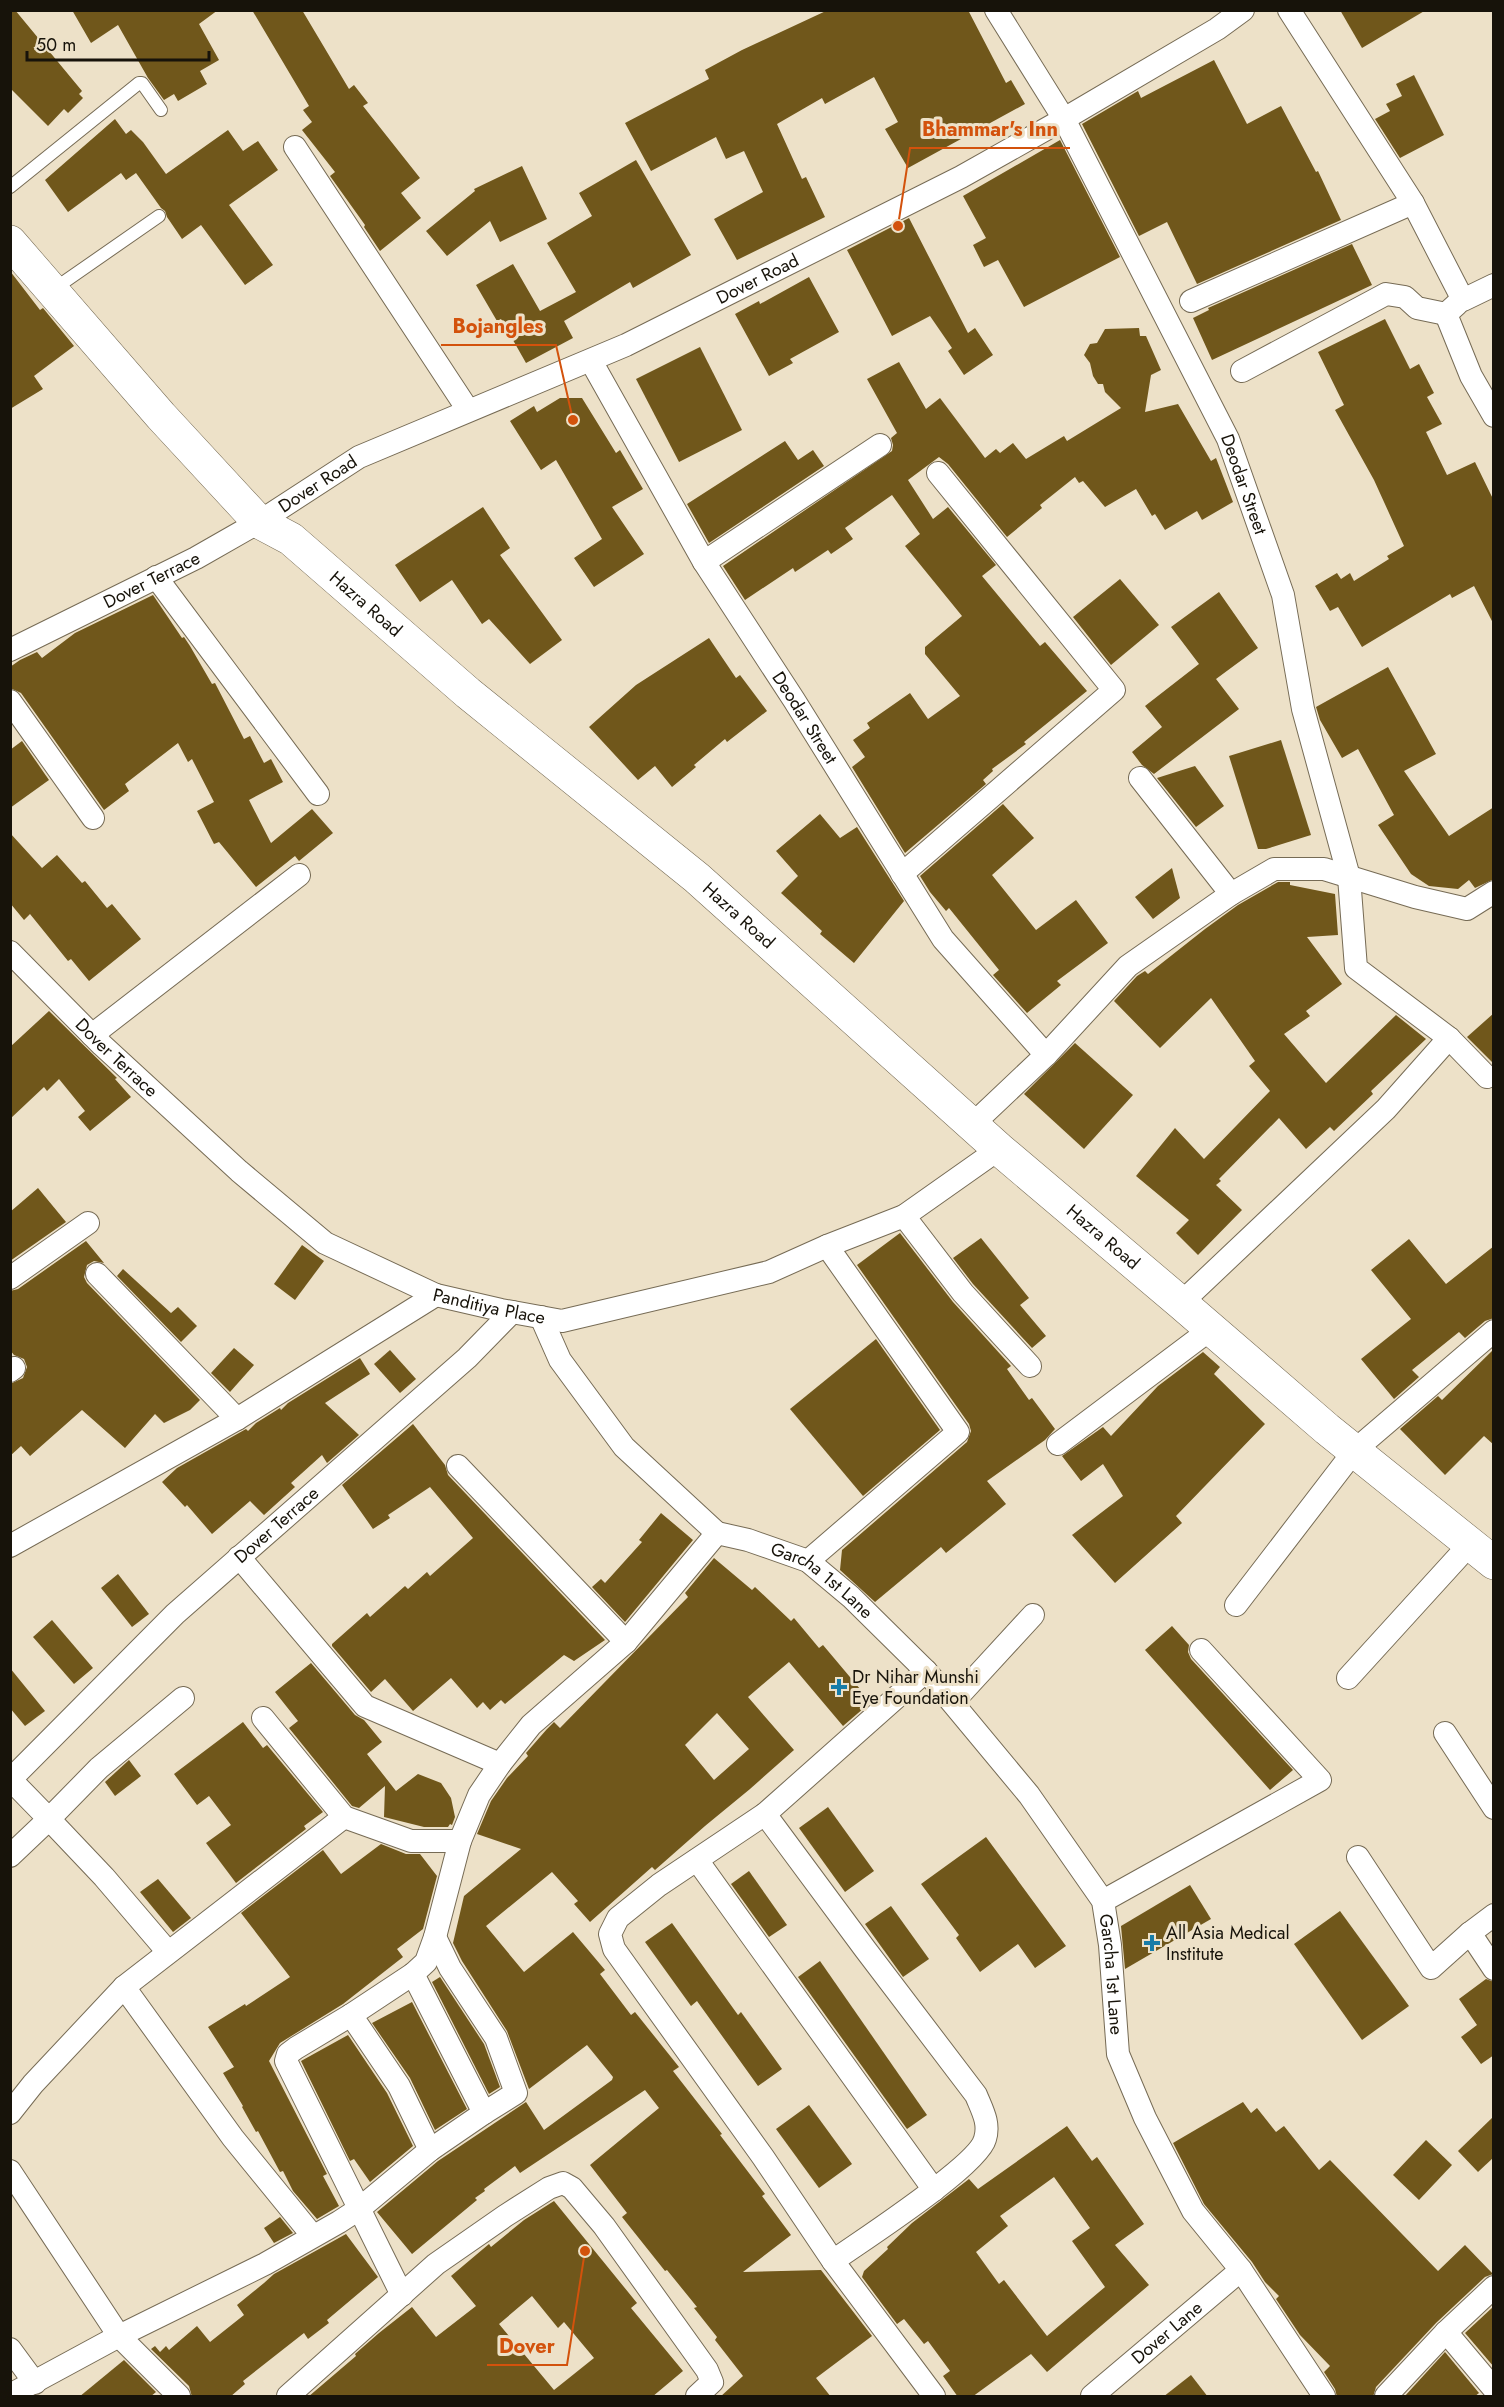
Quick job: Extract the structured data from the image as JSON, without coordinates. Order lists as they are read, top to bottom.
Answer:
{
  "streets": {
    "main road": ["Hazra Road"],
    "street": [
      "Dover Road",
      "Deodar Street",
      "Dover Terrace",
      "Panditiya Place",
      "Garcha 1st Lane",
      "Dover Lane"
    ]
  },
  "crossings": [
    ["Dover Road", "Deodar Street"],
    ["Dover Road", "Dover Terrace"],
    ["Dover Road", "Hazra Road"],
    ["Dover Terrace", "Hazra Road"],
    ["Dover Terrace", "Panditiya Place"],
    ["Hazra Road", "Panditiya Place"],
    ["Garcha 1st Lane", "Dover Lane"]
  ],
  "places": {
    "other": ["Bhammar's Inn", "Bojangles", "Dover"],
    "health": ["Dr Nihar Munshi Eye Foundation", "All Asia Medical Institute"]
  },
  "scale_bar": "50 m"
}
